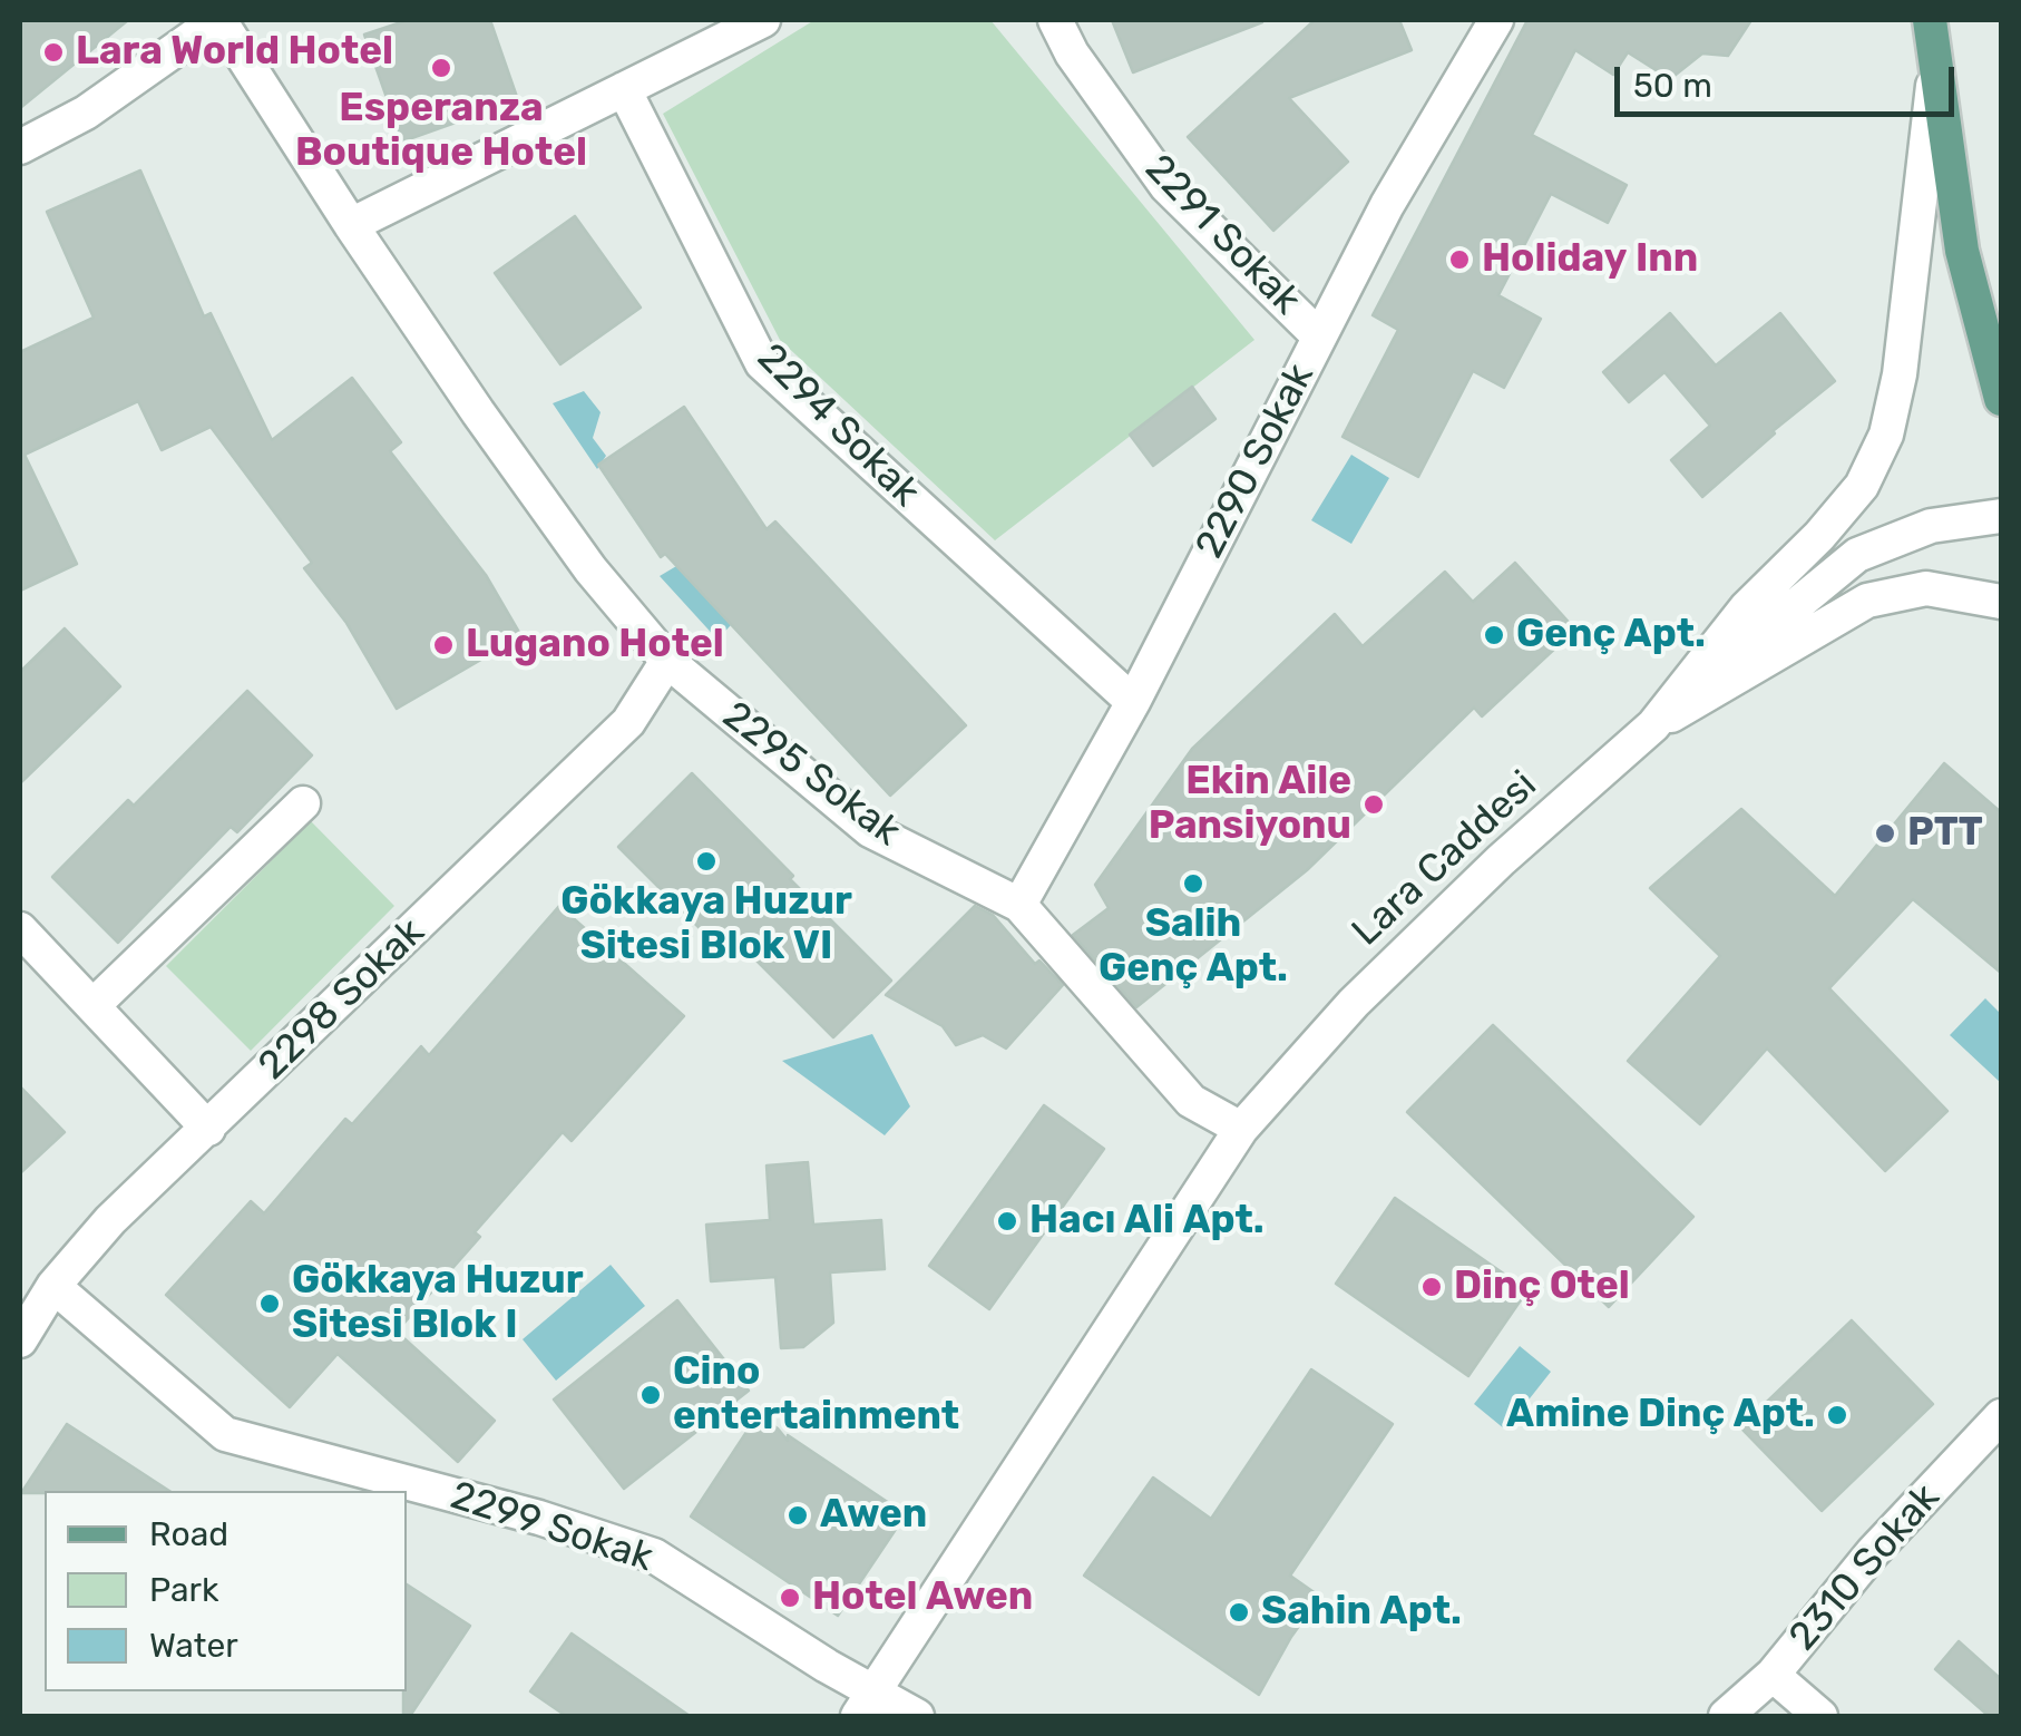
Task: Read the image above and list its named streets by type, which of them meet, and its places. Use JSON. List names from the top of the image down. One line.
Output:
{"streets":{"main road":["Lara Caddesi"],"street":["2291 Sokak","2294 Sokak","2290 Sokak","2295 Sokak","2298 Sokak","2299 Sokak","2310 Sokak"]},"crossings":[["2291 Sokak","2290 Sokak"],["2294 Sokak","2290 Sokak"],["2290 Sokak","2295 Sokak"],["2295 Sokak","Lara Caddesi"],["2295 Sokak","2298 Sokak"],["Lara Caddesi","2299 Sokak"],["2298 Sokak","2299 Sokak"]],"places":["Lara World Hotel","Esperanza Boutique Hotel","Holiday Inn","Genç Apt.","Lugano Hotel","Ekin Aile Pansiyonu","PTT","Gökkaya Huzur Sitesi Blok VI","Salih Genç Apt.","Hacı Ali Apt.","Dinç Otel","Gökkaya Huzur Sitesi Blok I","Cino entertainment","Amine Dinç Apt.","Awen","Hotel Awen","Sahin Apt."],"legend":["Road","Park","Water"],"scale_bar":"50 m"}
